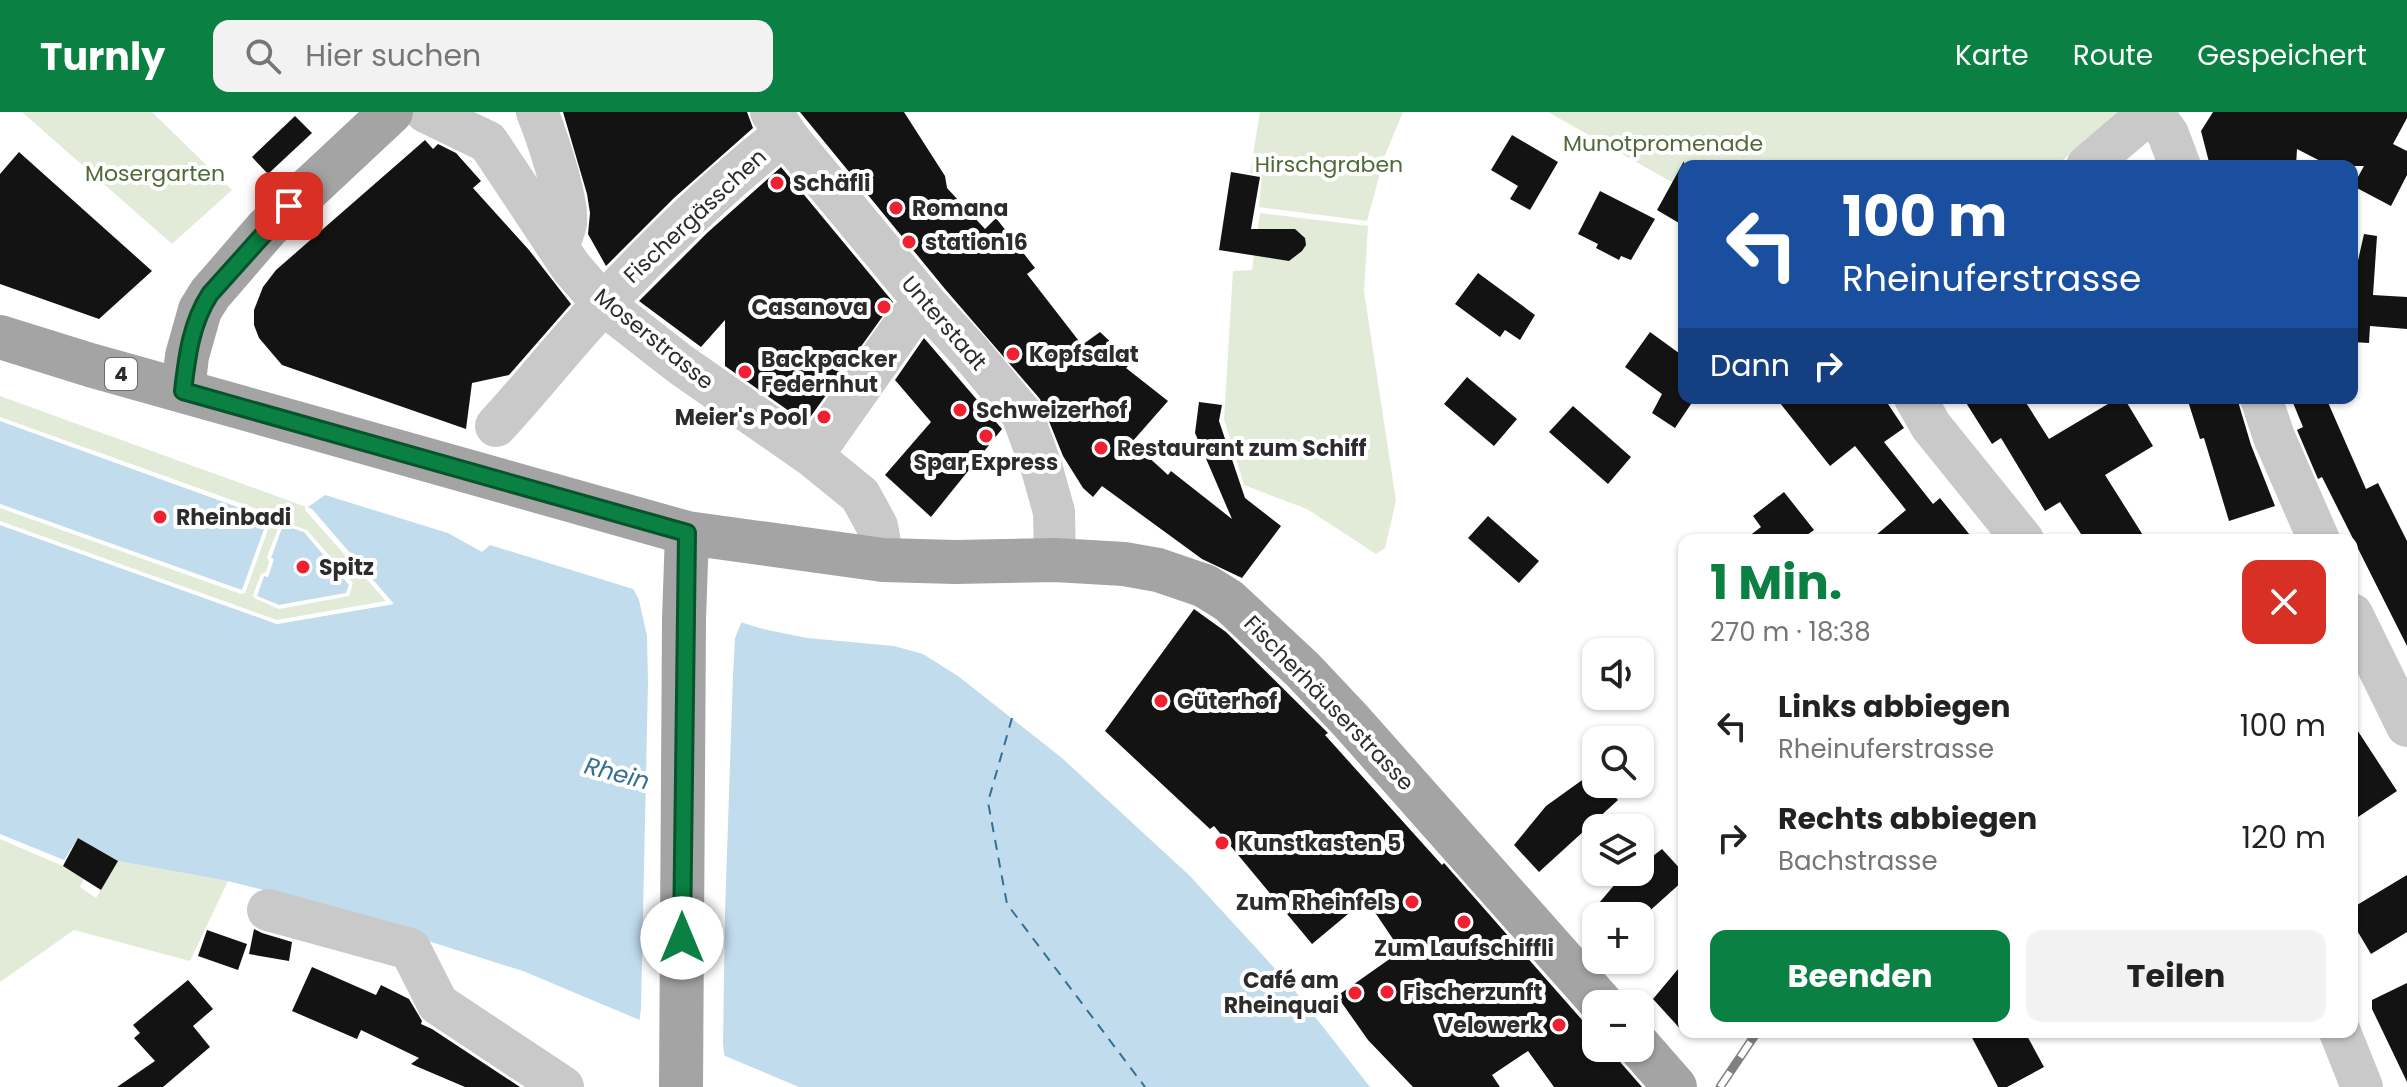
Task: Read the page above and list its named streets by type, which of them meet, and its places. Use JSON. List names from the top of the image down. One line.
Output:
{"streets":{"main road":["4","Fischerhäuserstrasse"],"street":["Fischergässchen","Unterstadt","Moserstrasse"]},"crossings":[["Fischergässchen","Unterstadt"],["Fischergässchen","Moserstrasse"],["Unterstadt","Fischerhäuserstrasse"],["Moserstrasse","Fischerhäuserstrasse"],["4","Fischerhäuserstrasse"]],"water":["Rhein"],"parks":["Munotpromenade","Hirschgraben","Mosergarten"],"places":["Schäfli","Romana","station16","Casanova","Kopfsalat","Backpacker Federnhut","Schweizerhof","Meier's Pool","Spar Express","Restaurant zum Schiff","Rheinbadi","Spitz","Güterhof","Kunstkasten 5","Zum Rheinfels","Zum Laufschiffli","Fischerzunft","Café am Rheinquai","Velowerk"],"page":{"header":"Turnly","search":"Hier suchen","nav":["Karte","Route","Gespeichert"],"turn":["100 m","Rheinuferstrasse"],"then":"Dann","heading":["1 Min.","270 m · 18:38"],"map_buttons":["+","−"],"list":[{"name":"Links abbiegen","note":"Rheinuferstrasse","value":"100 m"},{"name":"Rechts abbiegen","note":"Bachstrasse","value":"120 m"}],"buttons":["Beenden","Teilen"]}}
